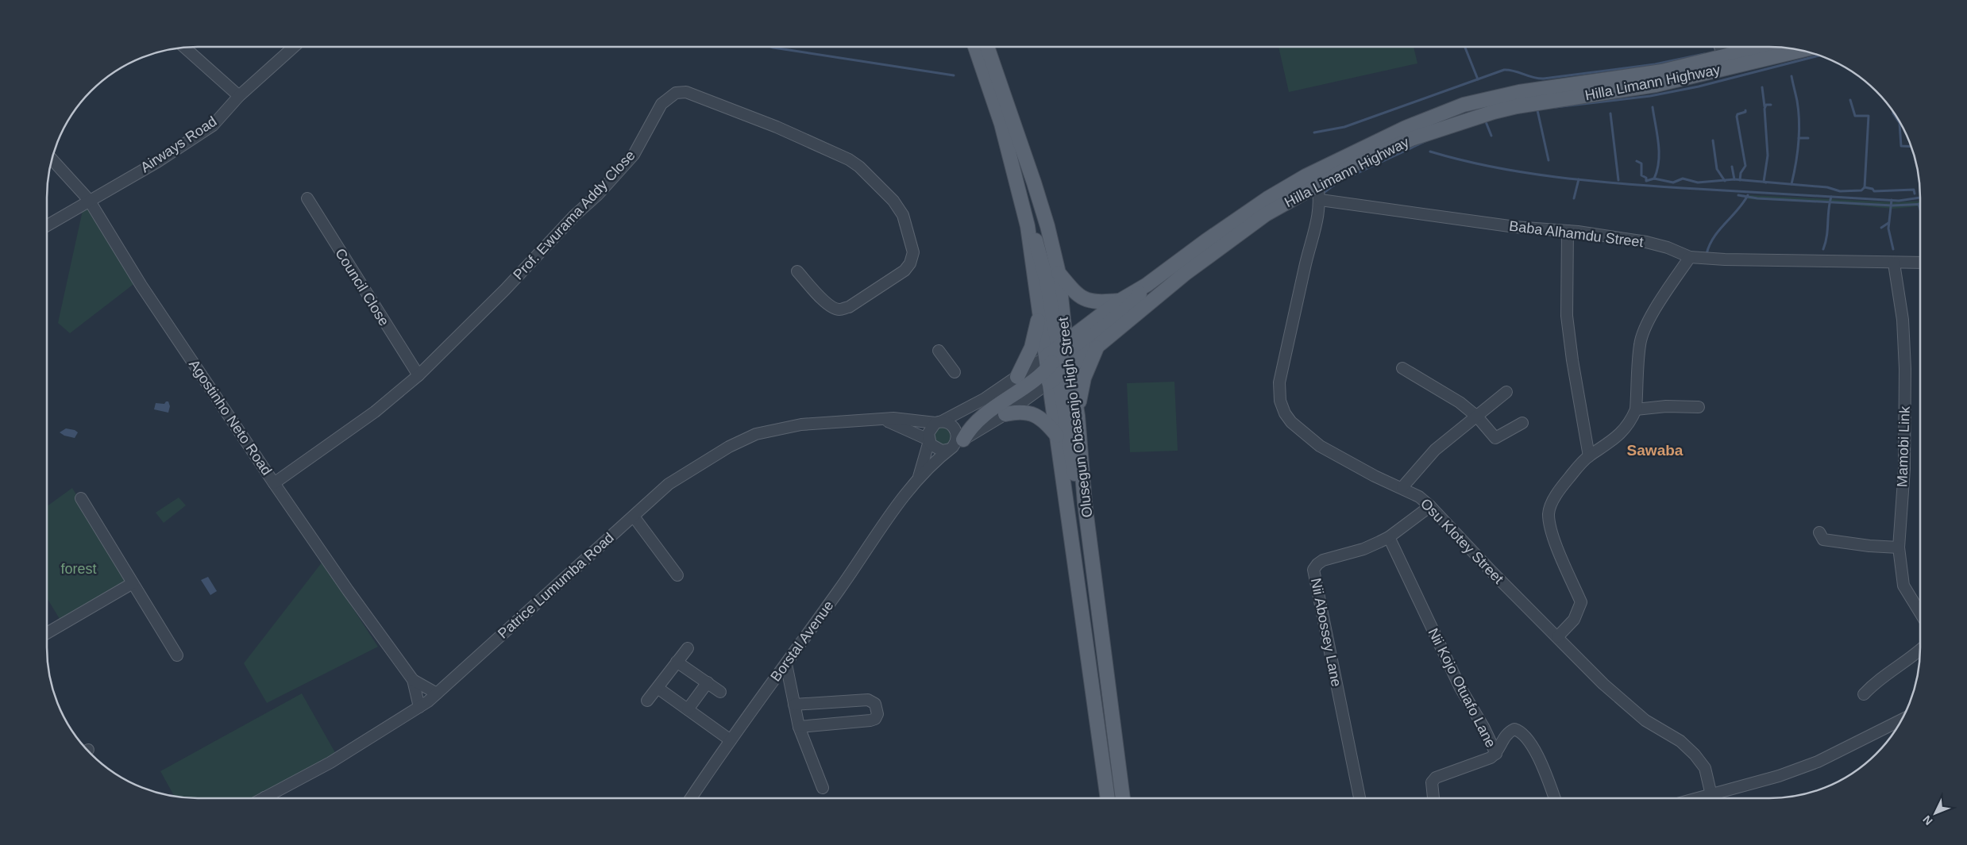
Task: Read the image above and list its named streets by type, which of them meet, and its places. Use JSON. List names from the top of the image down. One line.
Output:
{"streets":{"main road":["Hilla Limann Highway","Olusegun Obasanjo High Street"],"street":["Airways Road","Prof. Ewurama Addy Close","Baba Alhamdu Street","Council Close","Agostinho Neto Road","Mamobi Link","Osu Klotey Street","Patrice Lumumba Road","Nii Abossey Lane","Borstal Avenue","Nii Kojo Otuafo Lane"]},"crossings":[["Hilla Limann Highway","Olusegun Obasanjo High Street"],["Hilla Limann Highway","Osu Klotey Street"],["Airways Road","Agostinho Neto Road"],["Prof. Ewurama Addy Close","Council Close"],["Prof. Ewurama Addy Close","Agostinho Neto Road"],["Baba Alhamdu Street","Mamobi Link"],["Baba Alhamdu Street","Osu Klotey Street"],["Agostinho Neto Road","Patrice Lumumba Road"],["Osu Klotey Street","Nii Abossey Lane"],["Patrice Lumumba Road","Borstal Avenue"],["Nii Abossey Lane","Nii Kojo Otuafo Lane"]],"districts":["Sawaba"],"parks":["forest"],"north":"bottom left"}
